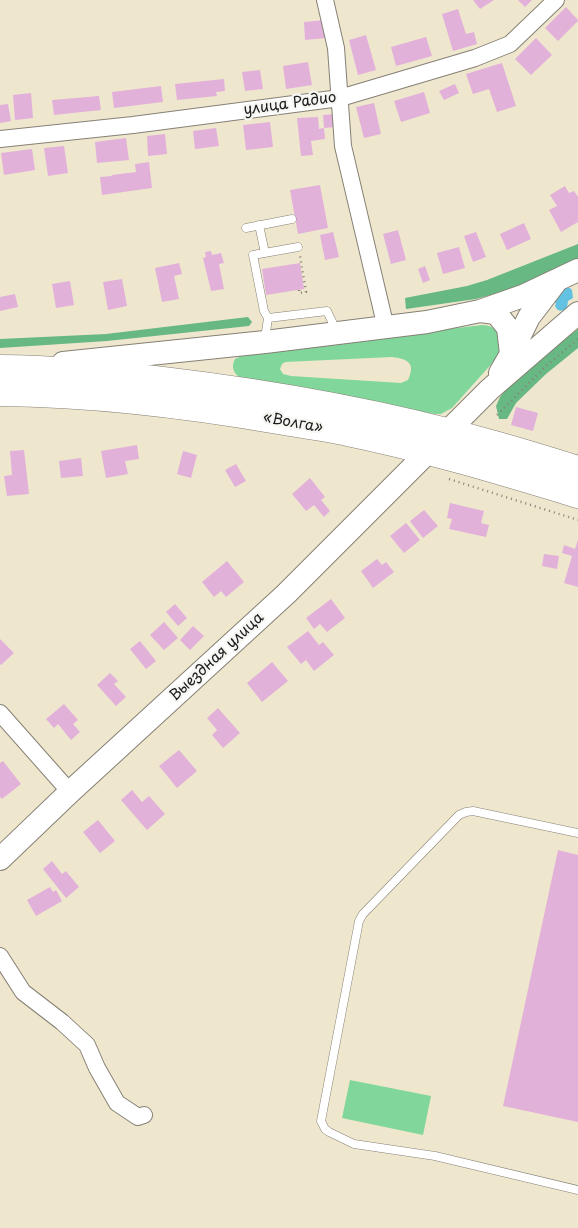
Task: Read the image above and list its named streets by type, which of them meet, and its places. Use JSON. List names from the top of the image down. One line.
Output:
{"streets":{"highway":["«Волга»"],"main road":["Выездная улица"],"street":["улица Радио"]},"crossings":[["«Волга»","Выездная улица"]]}
